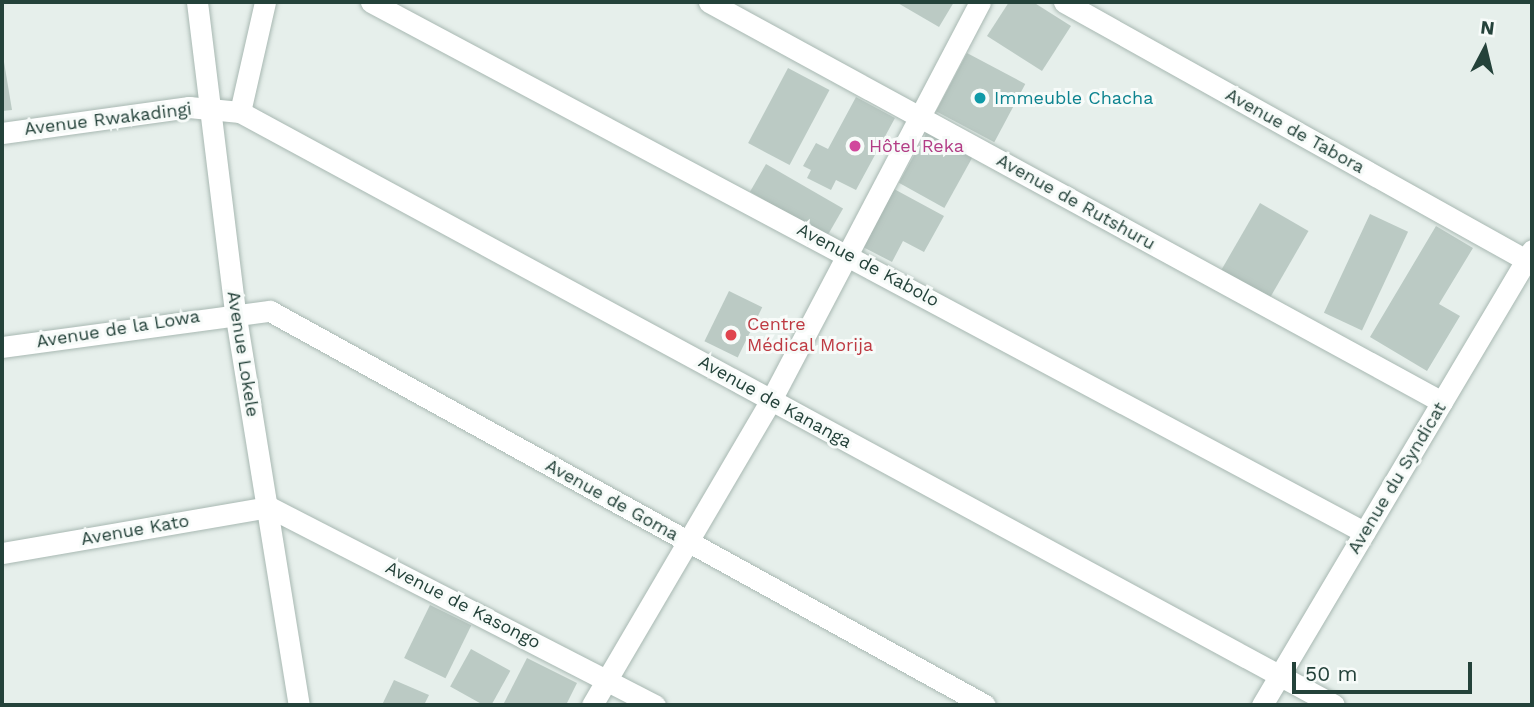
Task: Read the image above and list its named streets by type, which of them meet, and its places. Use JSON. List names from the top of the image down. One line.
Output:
{"streets":{"street":["Avenue Rwakadingi","Avenue de Tabora","Avenue de Rutshuru","Avenue de Kabolo","Avenue de la Lowa","Avenue Lokele","Avenue de Kananga","Avenue du Syndicat","Avenue de Goma","Avenue Kato","Avenue de Kasongo"]},"crossings":[["Avenue Rwakadingi","Avenue Lokele"],["Avenue Rwakadingi","Avenue de Kananga"],["Avenue de Tabora","Avenue du Syndicat"],["Avenue de Rutshuru","Avenue du Syndicat"],["Avenue de Kabolo","Avenue du Syndicat"],["Avenue de la Lowa","Avenue Lokele"],["Avenue de la Lowa","Avenue de Goma"],["Avenue Lokele","Avenue de Kananga"],["Avenue Lokele","Avenue de Goma"],["Avenue Lokele","Avenue Kato"],["Avenue Lokele","Avenue de Kasongo"],["Avenue de Kananga","Avenue du Syndicat"],["Avenue Kato","Avenue de Kasongo"]],"places":["Immeuble Chacha","Hôtel Reka","Centre Médical Morija"],"scale_bar":"50 m","north":"top"}
